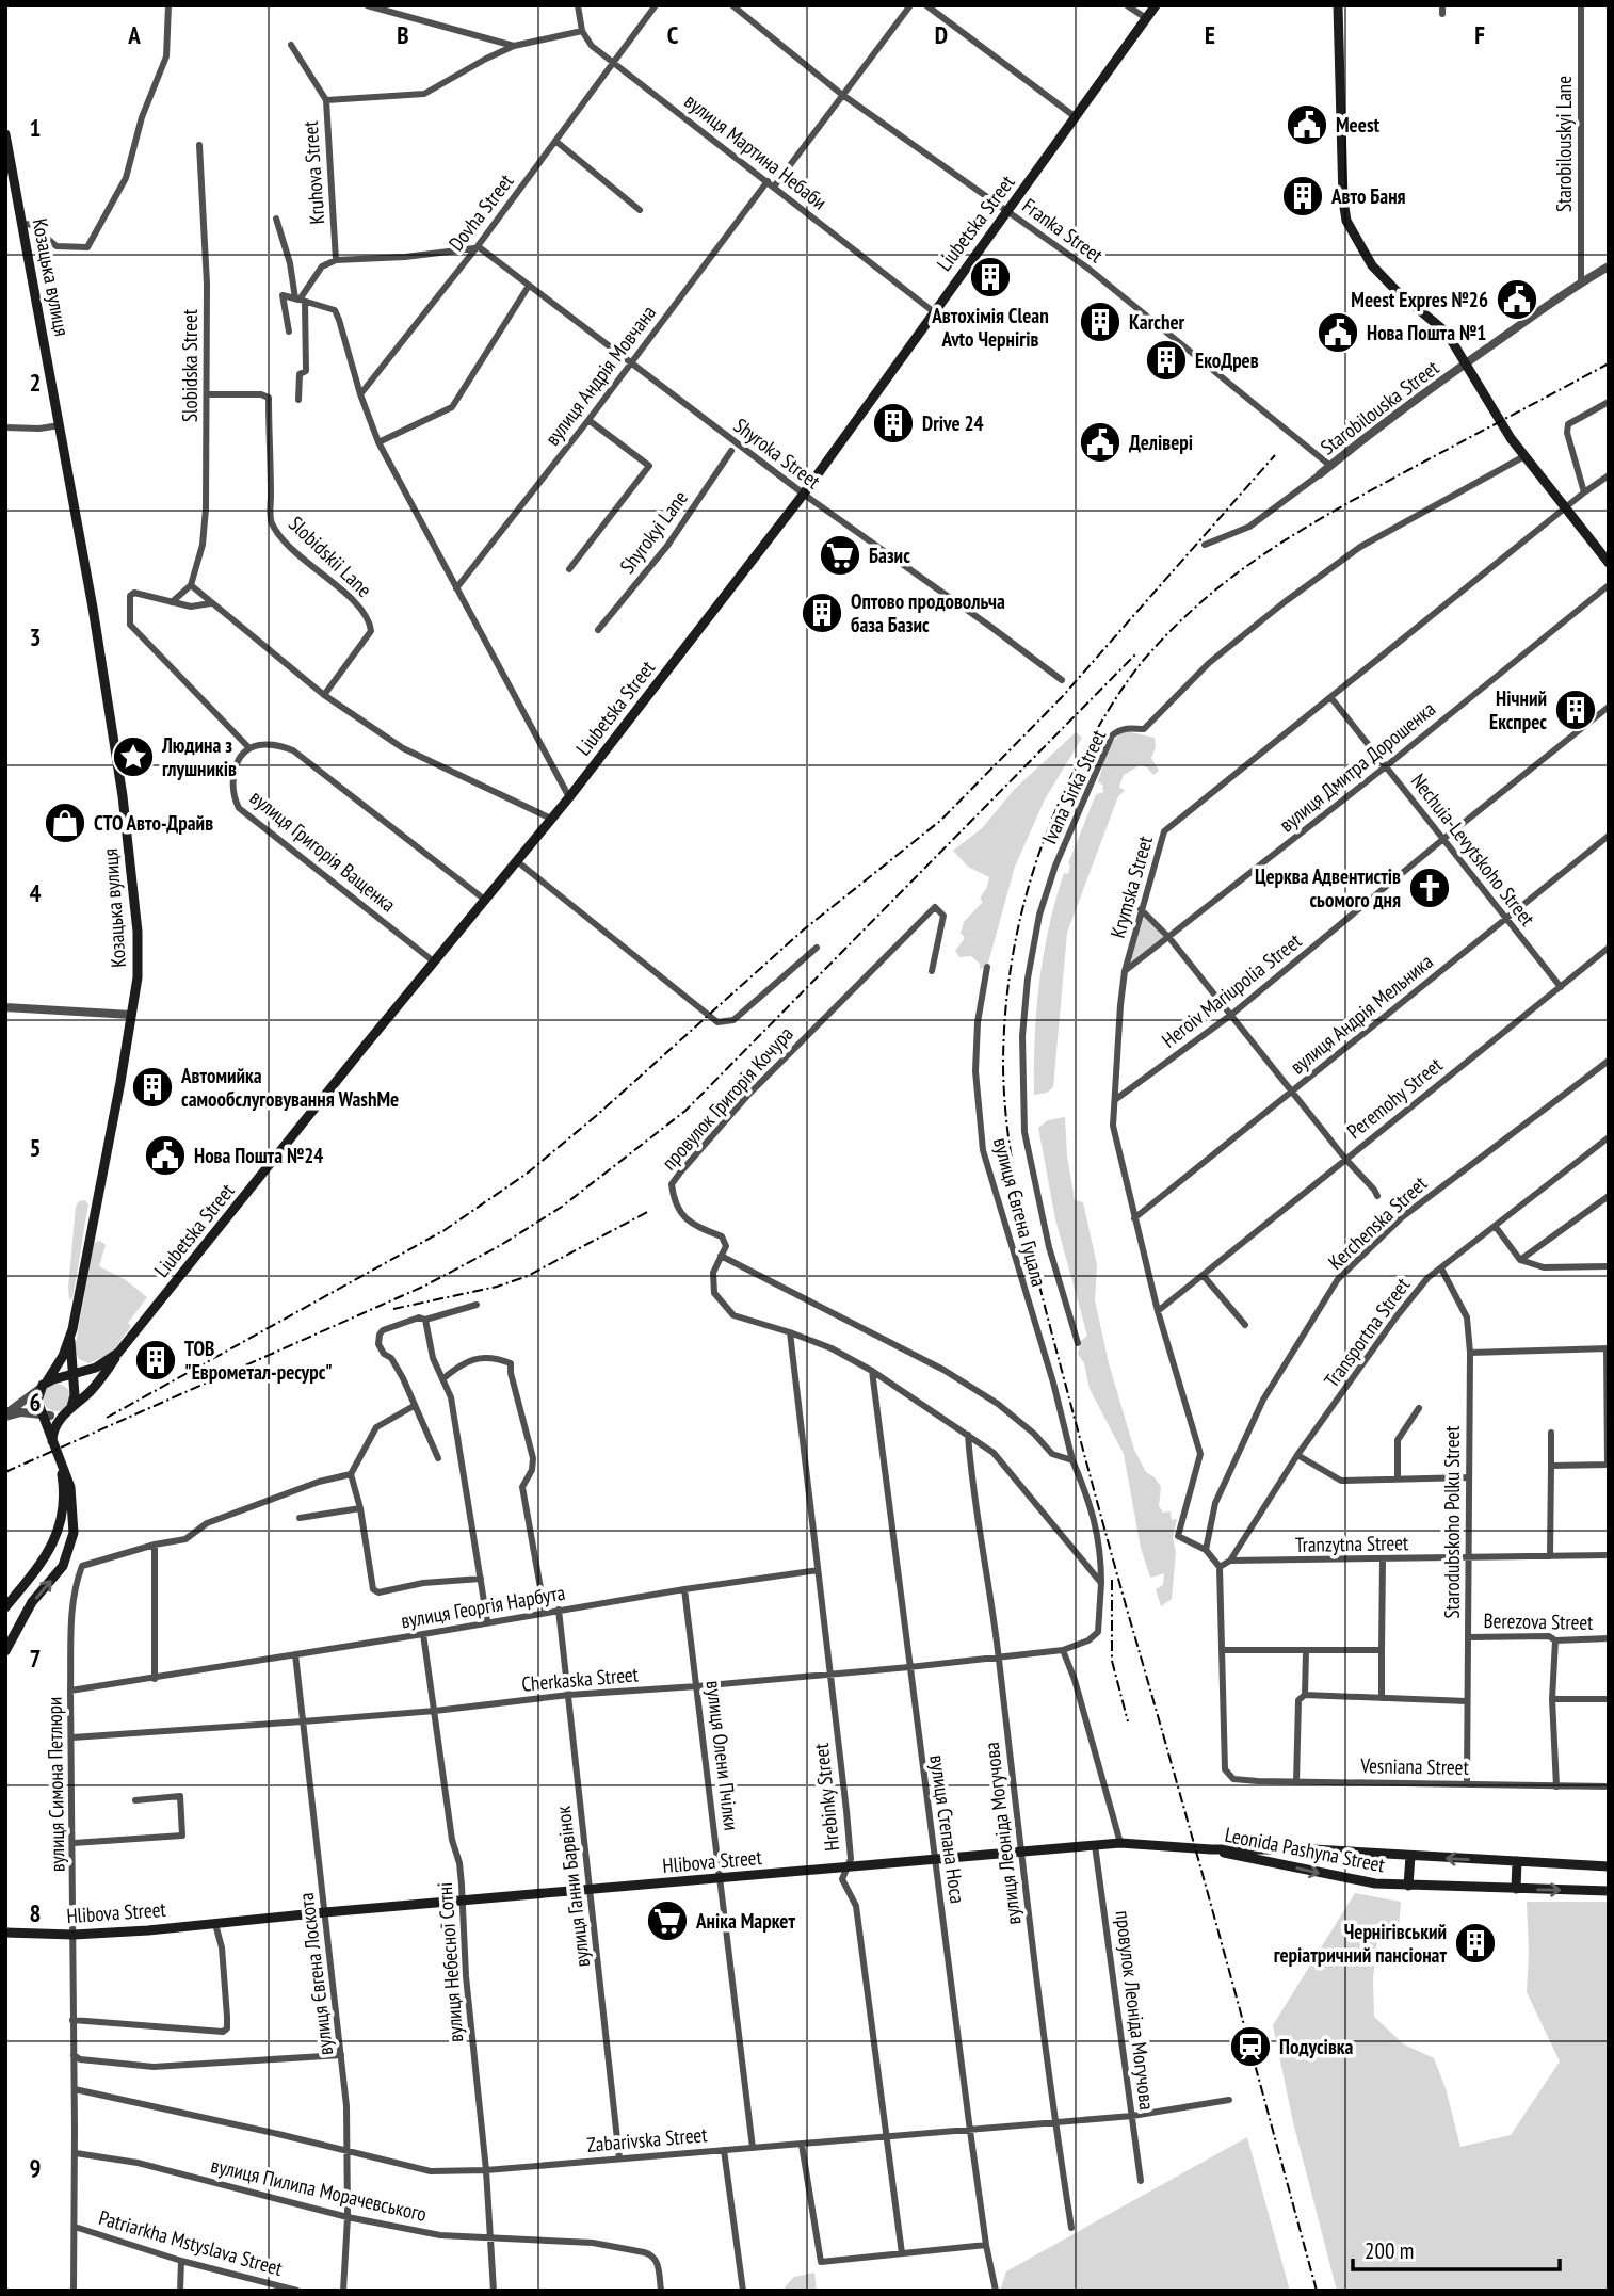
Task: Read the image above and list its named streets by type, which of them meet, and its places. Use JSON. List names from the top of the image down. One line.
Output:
{"streets":{"main road":["Liubetska Street","Козацька вулиця","Leonida Pashyna Street","Hlibova Street"],"street":["Starobilouskyi Lane","вулиця Мартина Небаби","Kruhova Street","Dovha Street","Franka Street","Slobidska Street","вулиця Андрія Мовчана","Starobilouska Street","Shyroka Street","Shyrokyi Lane","Slobidskii Lane","вулиця Дмитра Дорошенка","Ivana Sirka Street","Nechuia-Levytskoho Street","вулиця Григорія Ващенка","Krymska Street","Heroiv Mariupolia Street","вулиця Андрія Мельника","провулок Григорія Кочура","Peremohy Street","вулиця Євгена Гуцала","Kerchenska Street","Transportna Street","Starodubskoho Polku Street","Tranzytna Street","вулиця Георгія Нарбута","Berezova Street","Cherkaska Street","вулиця Олени Пчілки","Vesniana Street","вулиця Симона Петлюри","Hrebinky Street","вулиця Степана Носа","вулиця Леоніда Могучова","вулиця Ганни Барвінок","вулиця Небесної Сотні","вулиця Євгена Лоскота","провулок Леоніда Могучова","Zabarivska Street","вулиця Пилипа Морачевського","Patriarkha Mstyslava Street"]},"crossings":[["Starobilouskyi Lane","Starobilouska Street"],["вулиця Мартина Небаби","Kruhova Street"],["вулиця Мартина Небаби","Dovha Street"],["вулиця Мартина Небаби","Liubetska Street"],["вулиця Мартина Небаби","вулиця Андрія Мовчана"],["Dovha Street","Shyroka Street"],["Liubetska Street","Franka Street"],["Liubetska Street","Козацька вулиця"],["Liubetska Street","Shyroka Street"],["Liubetska Street","вулиця Григорія Ващенка"],["Franka Street","вулиця Андрія Мовчана"],["Franka Street","Starobilouska Street"],["Slobidska Street","Slobidskii Lane"],["вулиця Андрія Мовчана","Shyroka Street"],["вулиця Дмитра Дорошенка","Nechuia-Levytskoho Street"],["вулиця Дмитра Дорошенка","Krymska Street"],["Nechuia-Levytskoho Street","Krymska Street"],["Nechuia-Levytskoho Street","Heroiv Mariupolia Street"],["Nechuia-Levytskoho Street","вулиця Андрія Мельника"],["Nechuia-Levytskoho Street","Peremohy Street"],["Krymska Street","Heroiv Mariupolia Street"],["Krymska Street","вулиця Андрія Мельника"],["Krymska Street","Peremohy Street"],["Krymska Street","Kerchenska Street"],["Transportna Street","Starodubskoho Polku Street"],["Transportna Street","Tranzytna Street"],["Starodubskoho Polku Street","Tranzytna Street"],["Starodubskoho Polku Street","Berezova Street"],["Starodubskoho Polku Street","Vesniana Street"],["вулиця Георгія Нарбута","вулиця Олени Пчілки"],["вулиця Георгія Нарбута","вулиця Симона Петлюри"],["вулиця Георгія Нарбута","Hrebinky Street"],["вулиця Георгія Нарбута","вулиця Ганни Барвінок"],["вулиця Георгія Нарбута","вулиця Небесної Сотні"],["вулиця Георгія Нарбута","вулиця Євгена Лоскота"],["Cherkaska Street","вулиця Олени Пчілки"],["Cherkaska Street","вулиця Симона Петлюри"],["Cherkaska Street","Hrebinky Street"],["Cherkaska Street","вулиця Степана Носа"],["Cherkaska Street","вулиця Леоніда Могучова"],["Cherkaska Street","вулиця Ганни Барвінок"],["Cherkaska Street","вулиця Небесної Сотні"],["Cherkaska Street","вулиця Євгена Лоскота"],["вулиця Олени Пчілки","Hlibova Street"],["вулиця Олени Пчілки","Zabarivska Street"],["вулиця Симона Петлюри","Hlibova Street"],["вулиця Симона Петлюри","Zabarivska Street"],["вулиця Симона Петлюри","вулиця Пилипа Морачевського"],["вулиця Симона Петлюри","Patriarkha Mstyslava Street"],["Hrebinky Street","Hlibova Street"],["Hrebinky Street","Zabarivska Street"],["вулиця Степана Носа","Hlibova Street"],["вулиця Степана Носа","Zabarivska Street"],["вулиця Леоніда Могучова","Hlibova Street"],["вулиця Леоніда Могучова","Zabarivska Street"],["Leonida Pashyna Street","Hlibova Street"],["Hlibova Street","вулиця Ганни Барвінок"],["Hlibova Street","вулиця Небесної Сотні"],["Hlibova Street","вулиця Євгена Лоскота"],["Hlibova Street","провулок Леоніда Могучова"],["вулиця Ганни Барвінок","Zabarivska Street"],["вулиця Небесної Сотні","Zabarivska Street"],["вулиця Небесної Сотні","вулиця Пилипа Морачевського"],["вулиця Євгена Лоскота","Zabarivska Street"],["вулиця Євгена Лоскота","вулиця Пилипа Морачевського"],["провулок Леоніда Могучова","Zabarivska Street"]],"places":{"public building":["Meest","Meest Expres №26","Нова Пошта №1","Делівері","Нова Пошта №24"],"building":["Авто Баня","Автохімія Clean Avto Чернігів","Kаrcher","ЕкоДрев","Drive 24","Оптово продовольча база Базис","Нічний Експрес","Автомийка самообслуговування WashMe","ТОВ \"Еврометал-ресурс\"","Чернігівський геріатричний пансіонат"],"supermarket":["Базис","Аніка Маркет"],"place":["Людина з глушників"],"shop":["СТО Авто-Драйв"],"church":["Церква Адвентистів сьомого дня"],"station":["Подусівка"]},"scale_bar":"200 m","grid":{"columns":["A","B","C","D","E","F"],"rows":["1","2","3","4","5","6","7","8","9"]}}
